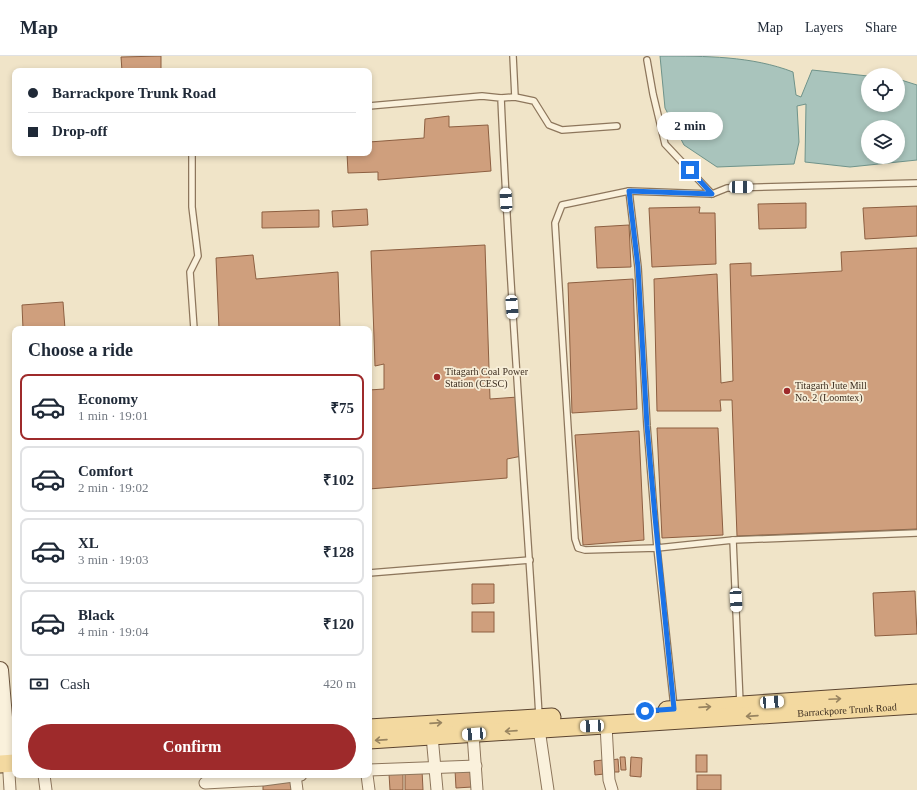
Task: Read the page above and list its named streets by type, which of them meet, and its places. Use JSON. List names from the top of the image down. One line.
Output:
{"streets":{"main road":["Barrackpore Trunk Road"]},"places":["Titagarh Coal Power Station (CESC)","Titagarh Jute Mill No. 2 (Loomtex)"],"page":{"header":"Map","nav":["Map","Layers","Share"],"banner":["Barrackpore Trunk Road","Drop-off"],"bubble":"2 min","heading":"Choose a ride","list":[{"name":"Economy","note":"1 min · 19:01","value":"₹75"},{"name":"Comfort","note":"2 min · 19:02","value":"₹102"},{"name":"XL","note":"3 min · 19:03","value":"₹128"},{"name":"Black","note":"4 min · 19:04","value":"₹120"}],"pay":["Cash","420 m"],"buttons":"Confirm"}}
